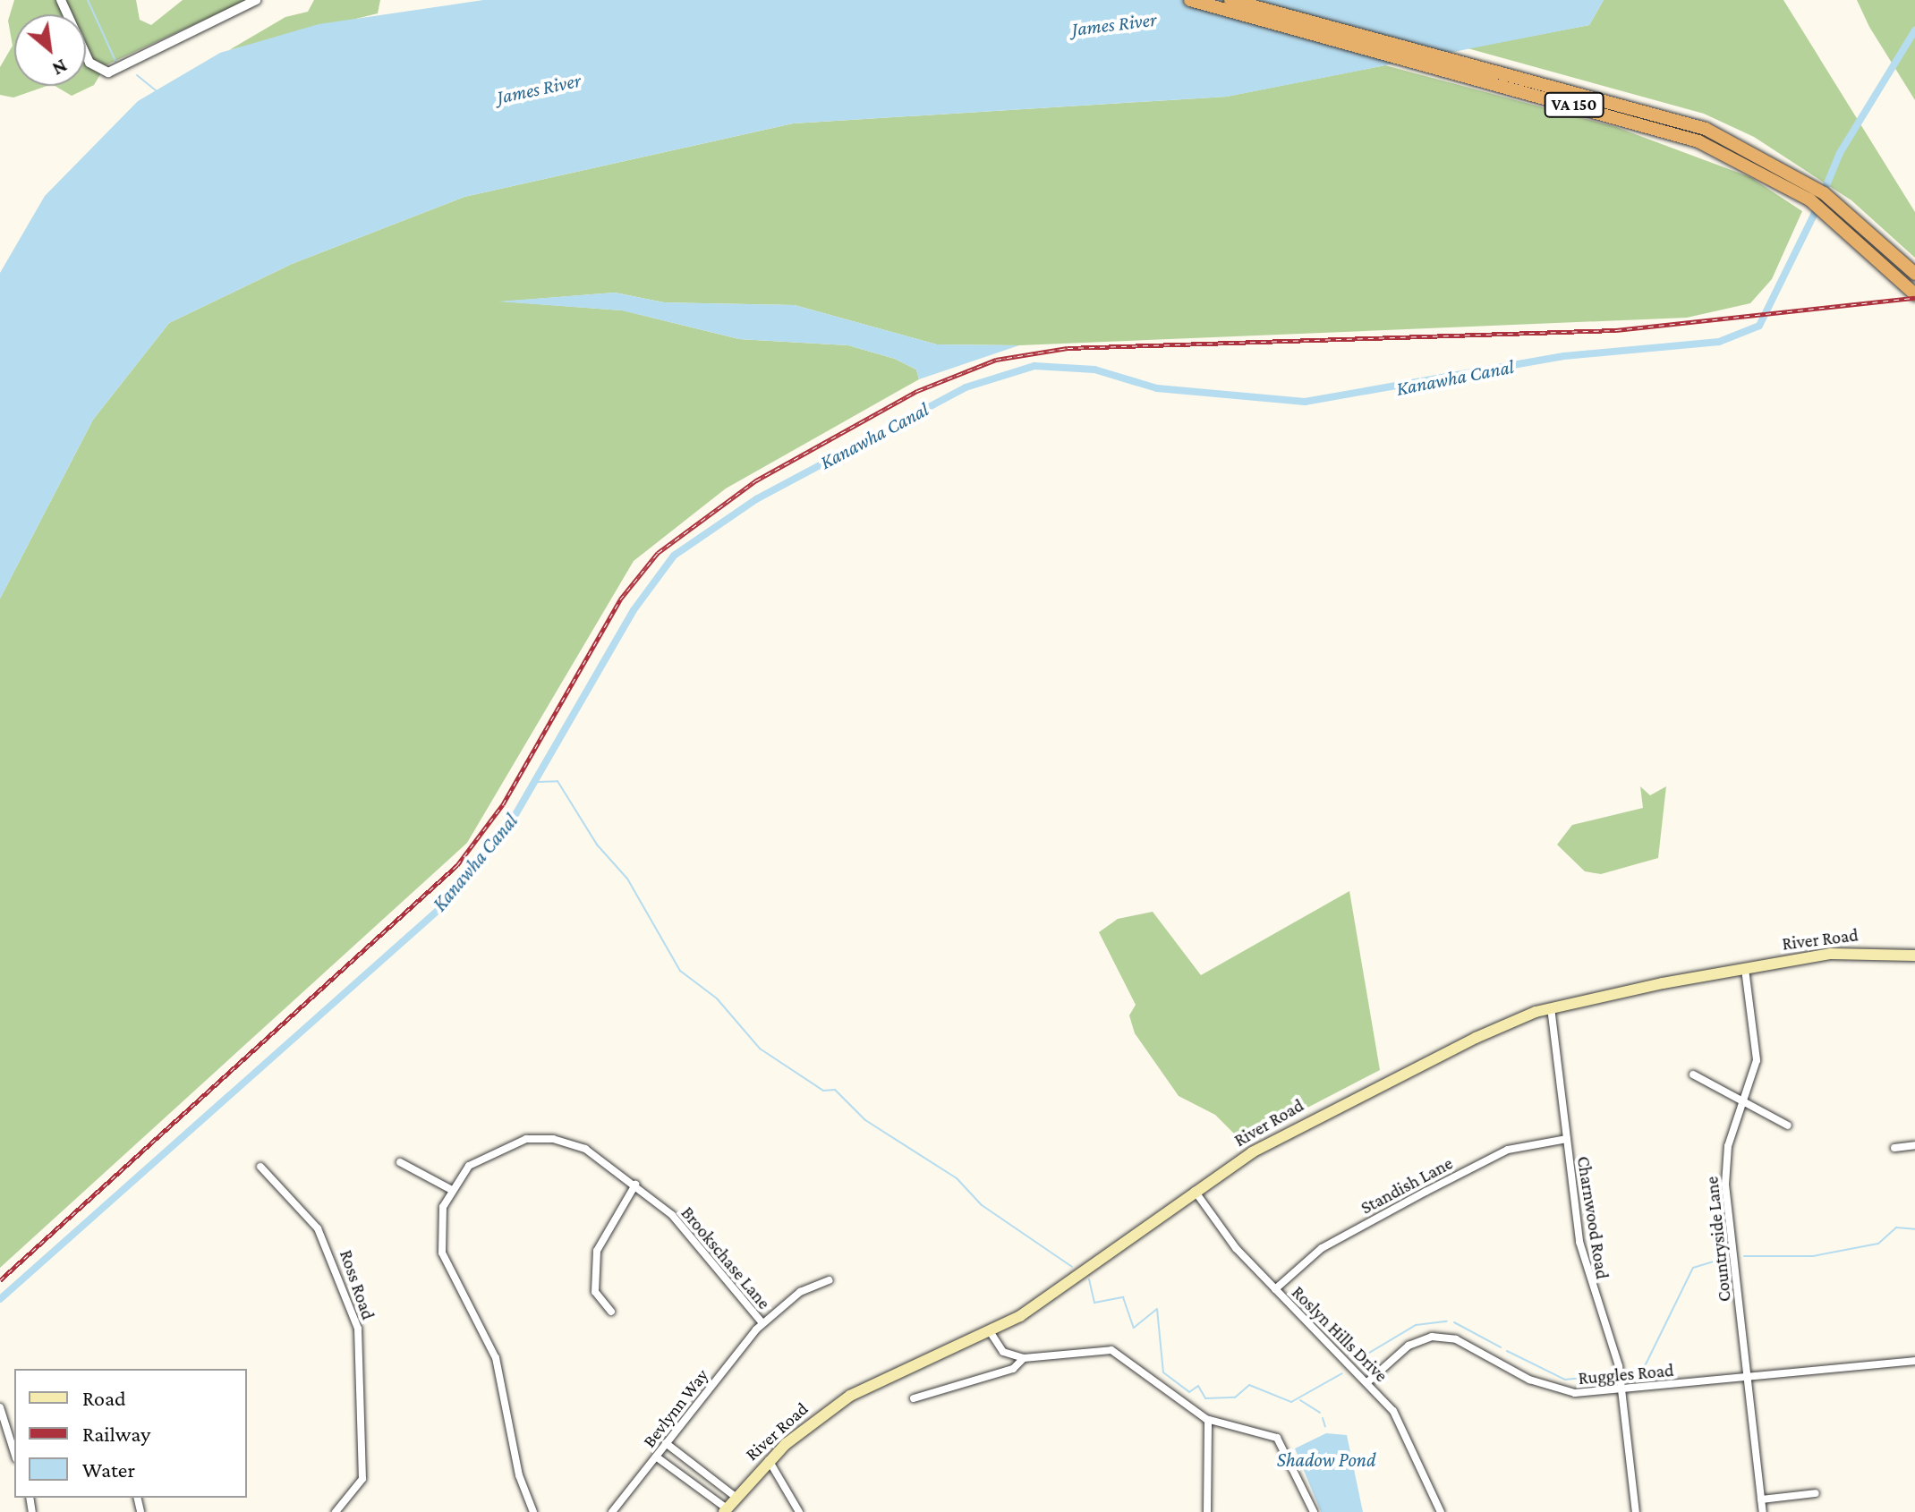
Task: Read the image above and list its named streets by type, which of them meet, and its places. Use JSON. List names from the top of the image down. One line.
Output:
{"streets":{"highway":["VA 150"],"main road":["River Road"],"street":["Standish Lane","Charnwood Road","Countryside Lane","Brookschase Lane","Ross Road","Roslyn Hills Drive","Ruggles Road","Bevlynn Way"]},"crossings":[["River Road","Charnwood Road"],["River Road","Countryside Lane"],["River Road","Roslyn Hills Drive"],["Standish Lane","Charnwood Road"],["Standish Lane","Roslyn Hills Drive"],["Charnwood Road","Ruggles Road"],["Countryside Lane","Ruggles Road"],["Brookschase Lane","Bevlynn Way"],["Roslyn Hills Drive","Ruggles Road"]],"water":["James River","Kanawha Canal","Shadow Pond"],"legend":["Road","Railway","Water"],"north":"bottom right"}
